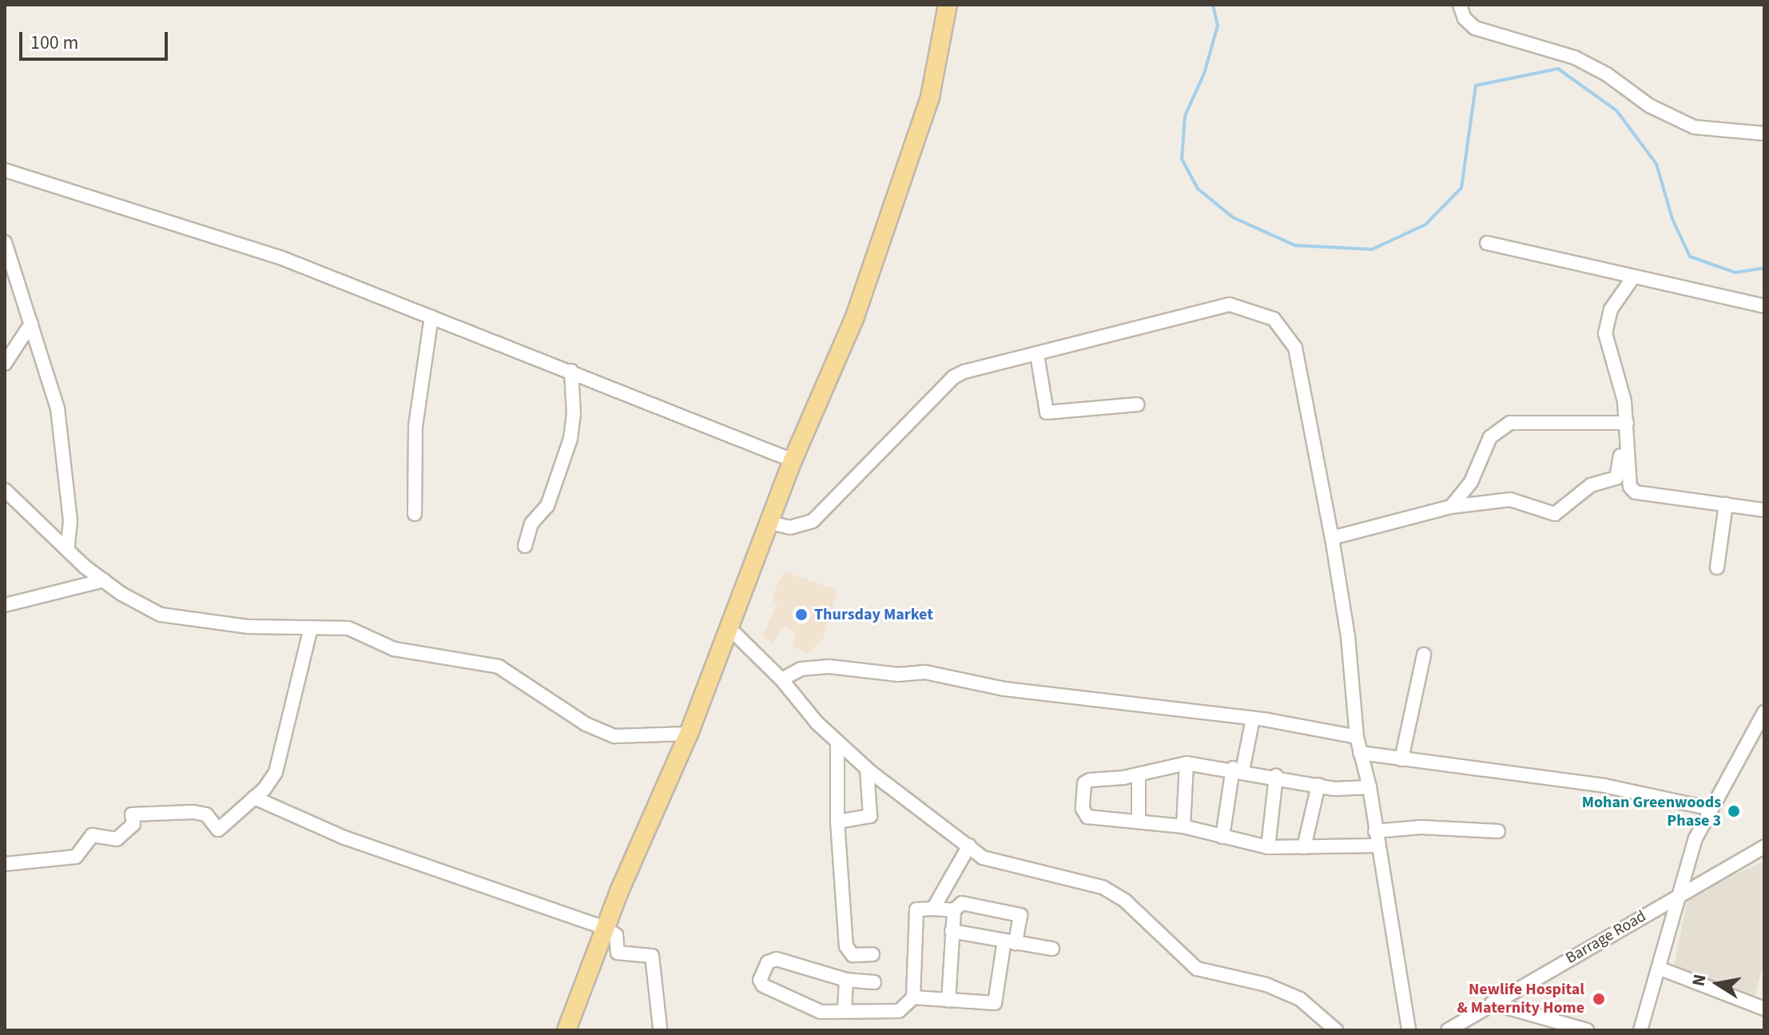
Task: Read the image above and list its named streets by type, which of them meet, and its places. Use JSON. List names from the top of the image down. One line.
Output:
{"streets":{"street":["Barrage Road"]},"places":["Thursday Market","Mohan Greenwoods Phase 3","Newlife Hospital & Maternity Home"],"scale_bar":"100 m","north":"left"}
